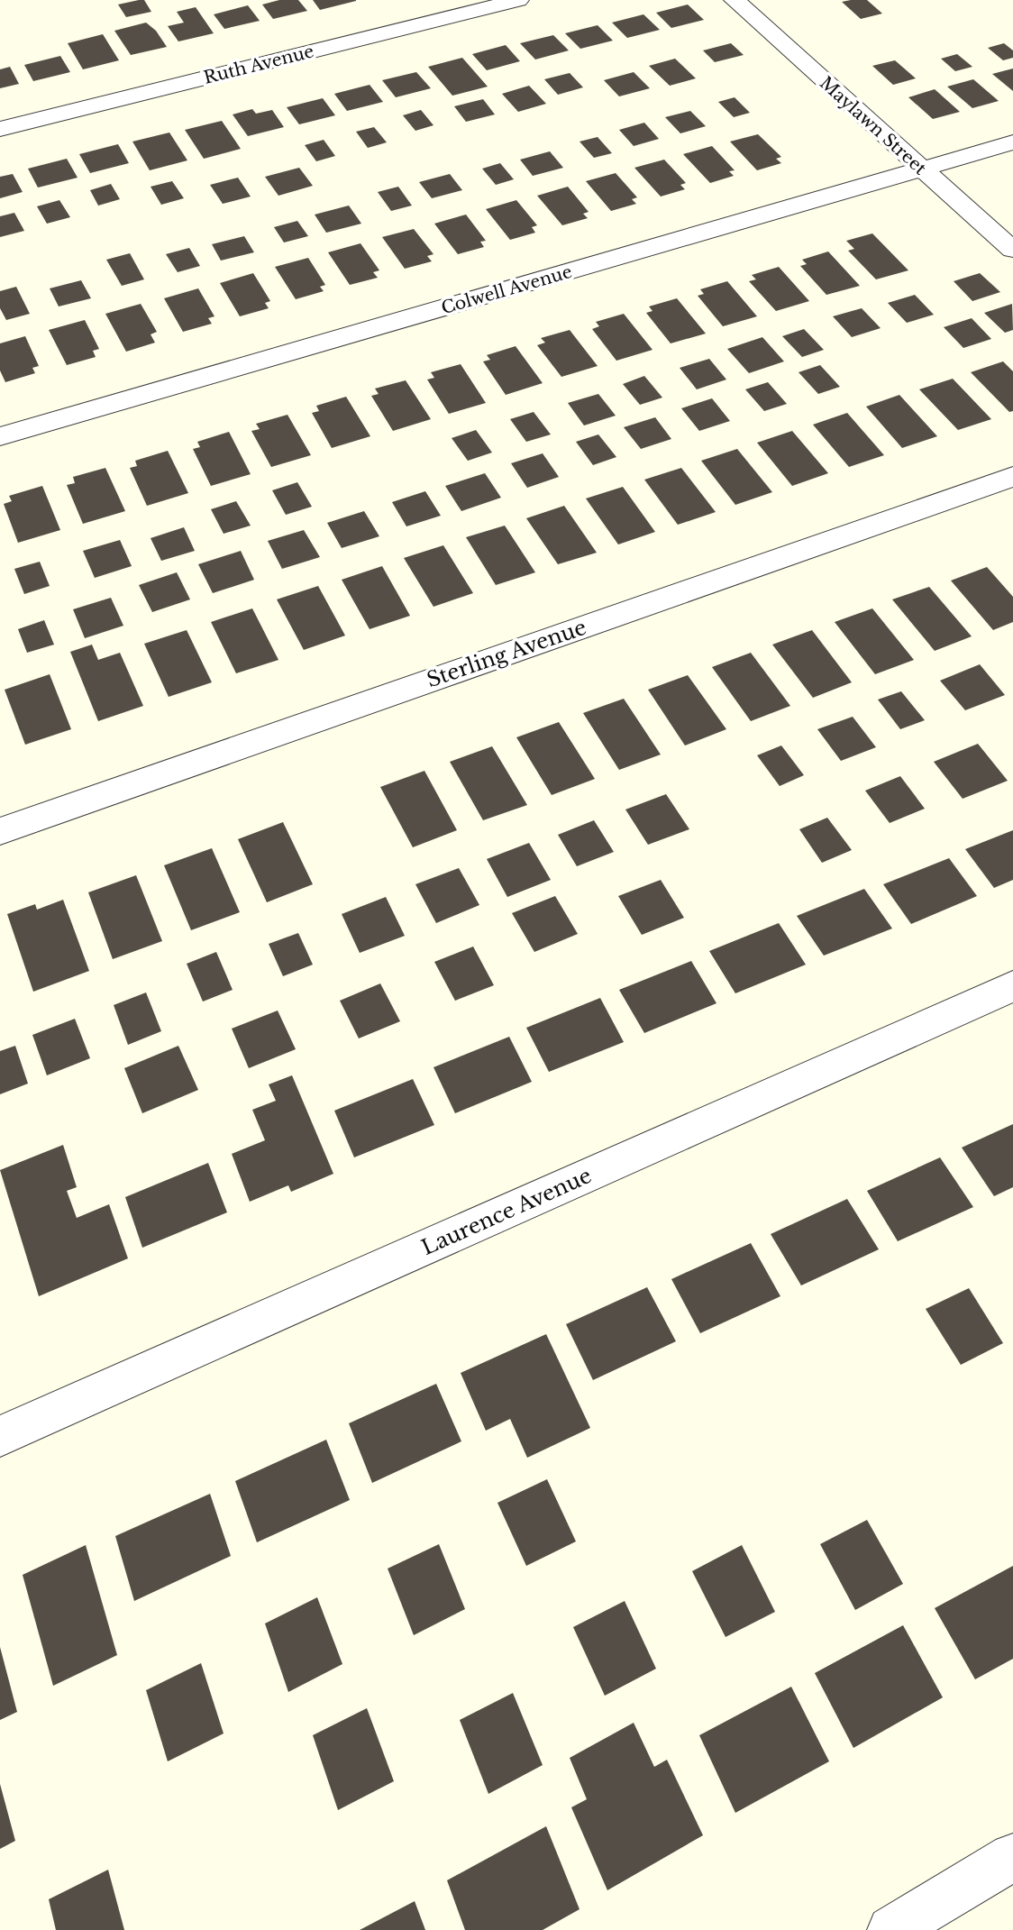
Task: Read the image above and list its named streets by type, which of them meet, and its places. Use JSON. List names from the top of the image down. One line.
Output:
{"streets":{"street":["Ruth Avenue","Maylawn Street","Colwell Avenue","Sterling Avenue","Laurence Avenue"]},"crossings":[["Maylawn Street","Colwell Avenue"]]}
